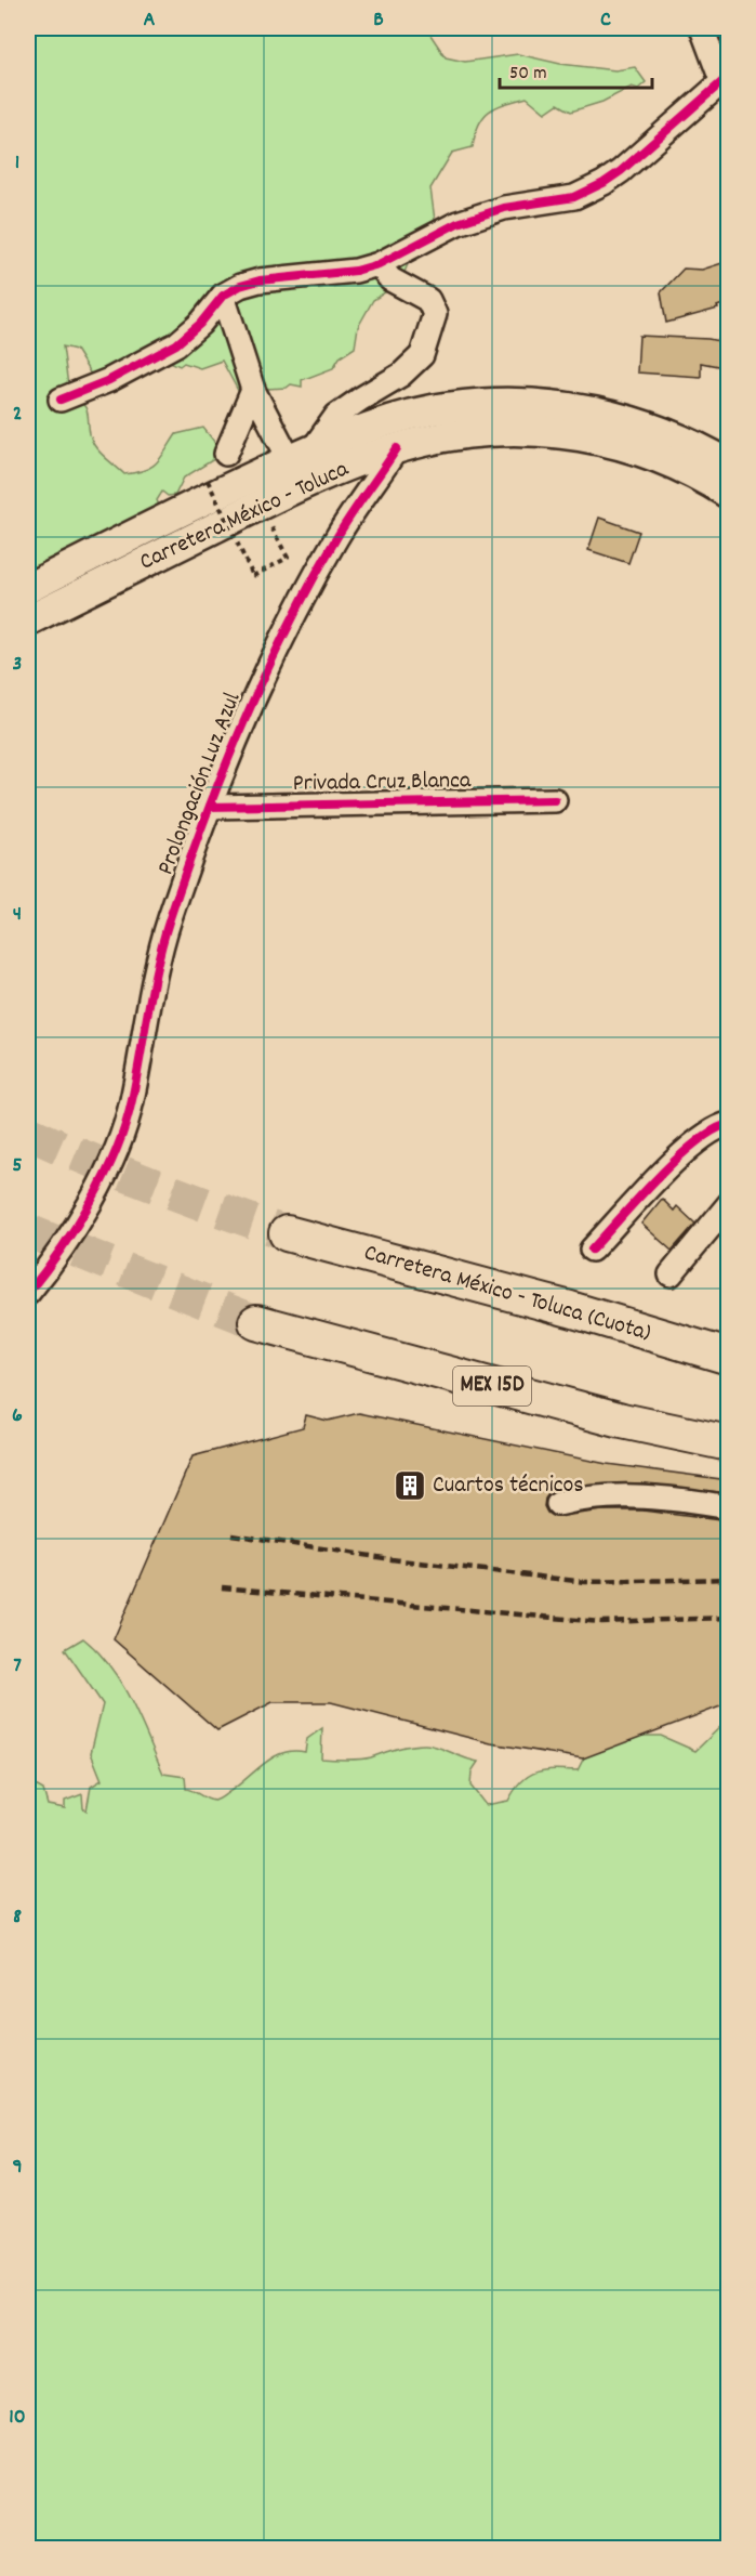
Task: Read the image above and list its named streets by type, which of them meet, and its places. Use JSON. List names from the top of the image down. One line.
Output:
{"streets":{"highway":["Carretera México - Toluca (Cuota)","MEX 15D"],"main road":["Carretera México - Toluca"],"street":["Privada Cruz Blanca","Prolongación Luz Azul"]},"crossings":[["Carretera México - Toluca","Prolongación Luz Azul"],["Privada Cruz Blanca","Prolongación Luz Azul"]],"places":{"building":["Cuartos técnicos"]},"scale_bar":"50 m","grid":{"columns":["A","B","C"],"rows":["1","2","3","4","5","6","7","8","9","10"]}}
